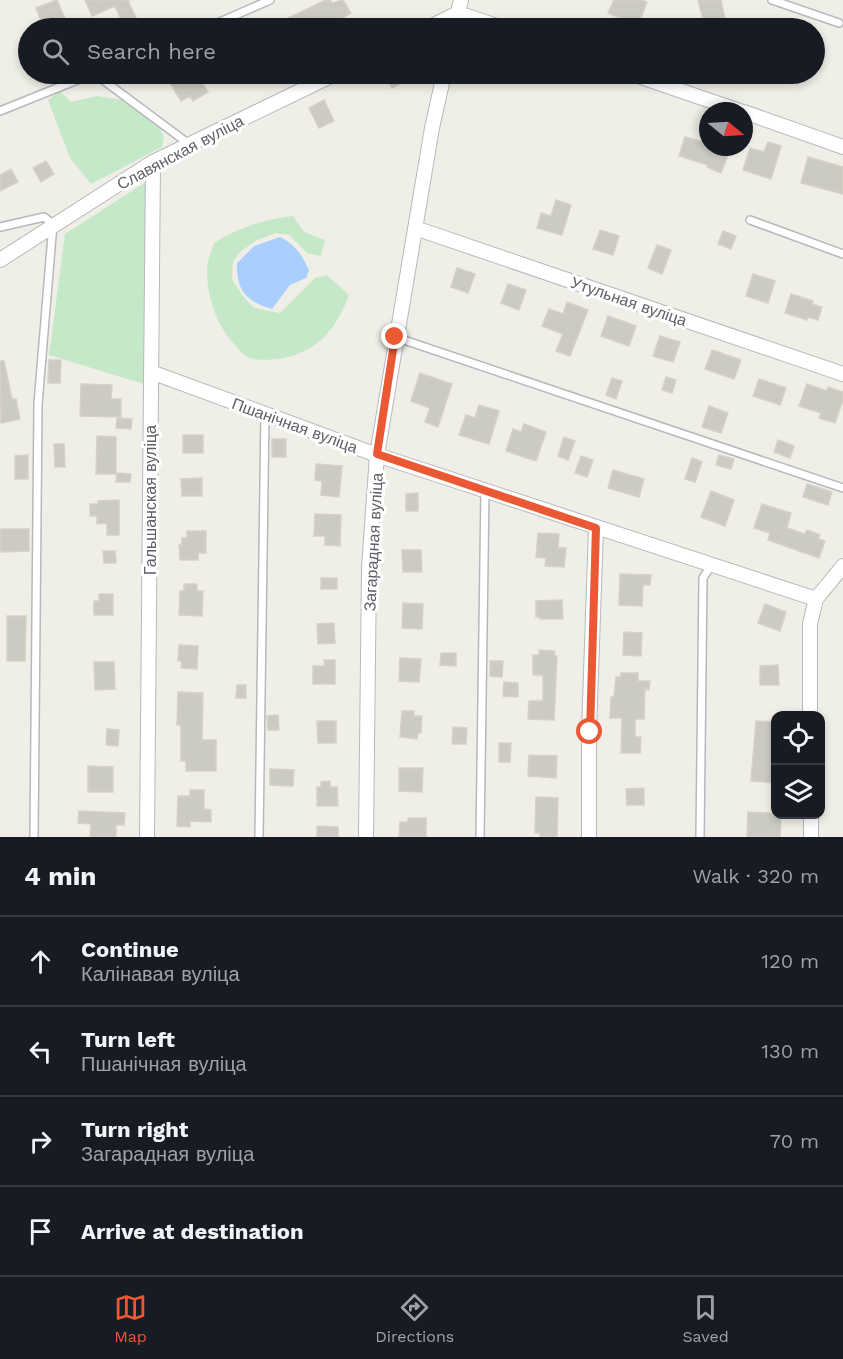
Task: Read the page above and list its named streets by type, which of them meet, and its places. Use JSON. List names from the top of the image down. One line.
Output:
{"streets":{"street":["Славянская вуліца","Утульная вуліца","Пшанічная вуліца","Гальшанская вуліца","Загарадная вуліца"]},"crossings":[["Славянская вуліца","Гальшанская вуліца"],["Утульная вуліца","Загарадная вуліца"],["Пшанічная вуліца","Гальшанская вуліца"],["Пшанічная вуліца","Загарадная вуліца"]],"north":"right","page":{"search":"Search here","heading":["4 min","Walk · 320 m"],"list":[["Continue","Калінавая вуліца","120 m"],["Turn left","Пшанічная вуліца","130 m"],["Turn right","Загарадная вуліца","70 m"],"Arrive at destination"],"nav":["Map","Directions","Saved"]}}
